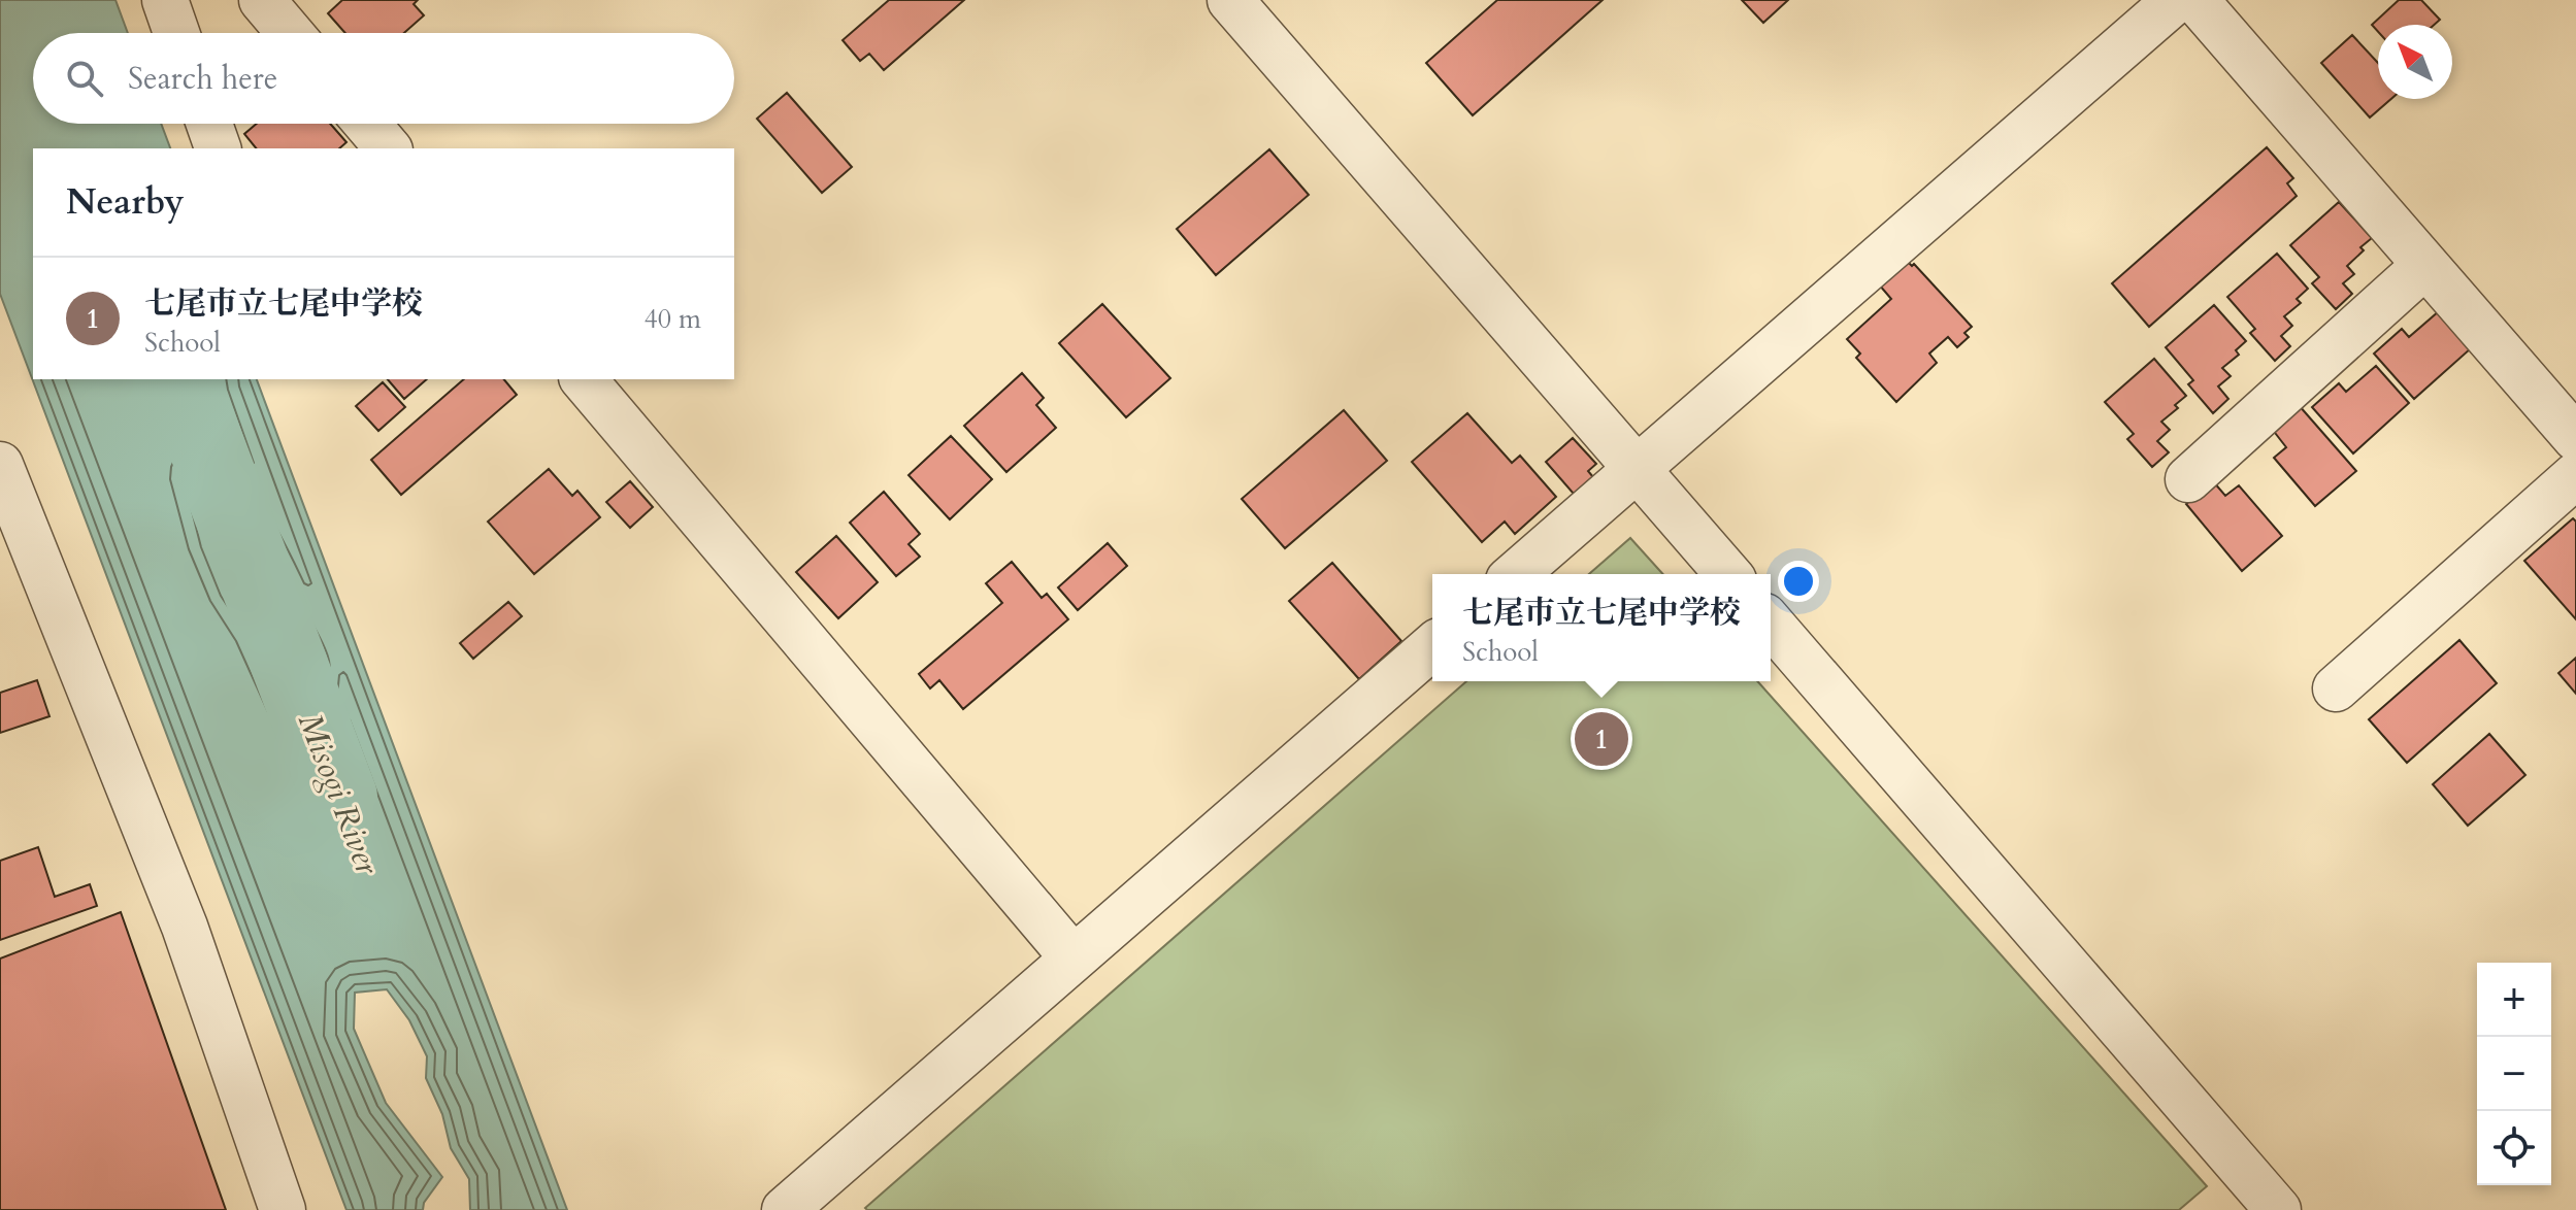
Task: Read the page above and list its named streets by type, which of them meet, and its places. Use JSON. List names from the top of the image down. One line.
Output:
{"water":["Misogi River"],"north":"top left","page":{"search":"Search here","heading":"Nearby","list":[{"mark":"1","name":"七尾市立七尾中学校","note":"School","value":"40 m"}],"popup":["七尾市立七尾中学校","School"],"pins":"1","map_buttons":["+","−"]}}
